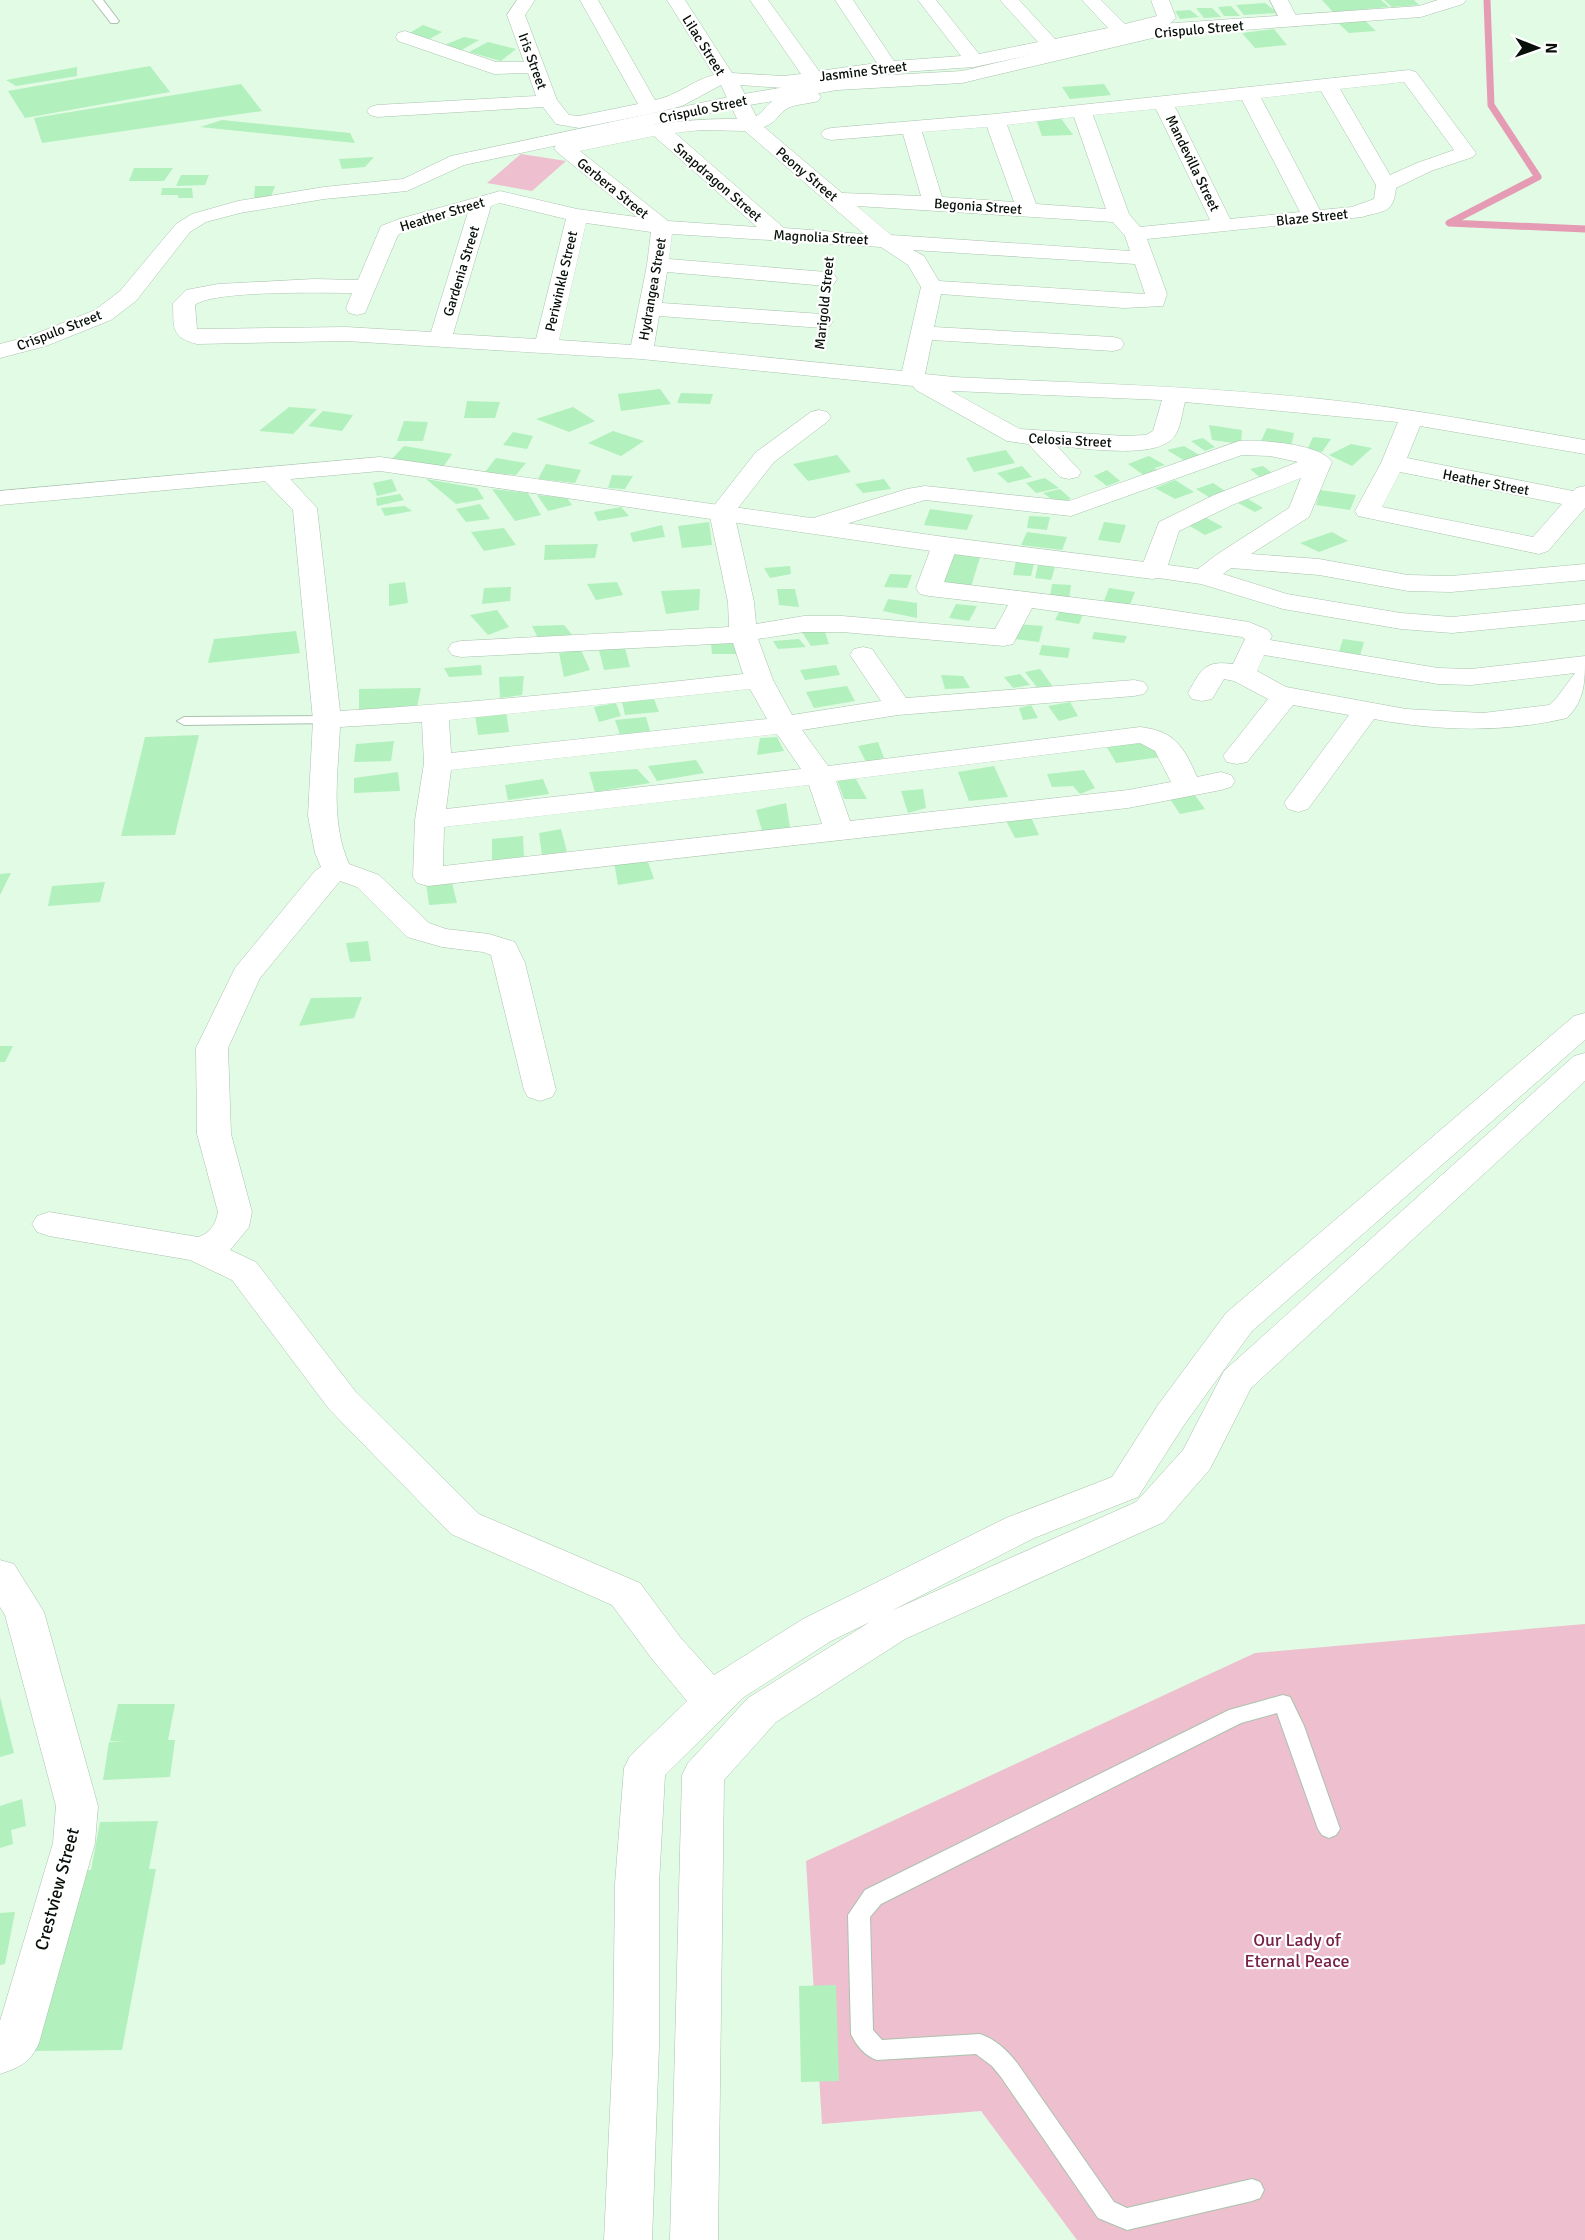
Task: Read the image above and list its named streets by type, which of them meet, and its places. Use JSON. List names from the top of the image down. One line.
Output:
{"streets":{"street":["Crispulo Street","Lilac Street","Iris Street","Jasmine Street","Mandevilla Street","Peony Street","Snapdragon Street","Gerbera Street","Begonia Street","Heather Street","Blaze Street","Magnolia Street","Gardenia Street","Periwinkle Street","Hydrangea Street","Marigold Street","Celosia Street","Crestview Street"]},"crossings":[["Crispulo Street","Lilac Street"],["Crispulo Street","Jasmine Street"],["Lilac Street","Jasmine Street"],["Lilac Street","Peony Street"],["Iris Street","Jasmine Street"],["Mandevilla Street","Blaze Street"],["Peony Street","Begonia Street"],["Peony Street","Magnolia Street"],["Snapdragon Street","Gerbera Street"],["Snapdragon Street","Magnolia Street"],["Gerbera Street","Magnolia Street"],["Gerbera Street","Hydrangea Street"],["Heather Street","Magnolia Street"],["Heather Street","Gardenia Street"],["Magnolia Street","Gardenia Street"],["Magnolia Street","Periwinkle Street"],["Magnolia Street","Hydrangea Street"],["Magnolia Street","Marigold Street"]],"parks":["Our Lady of Eternal Peace"],"north":"right"}
